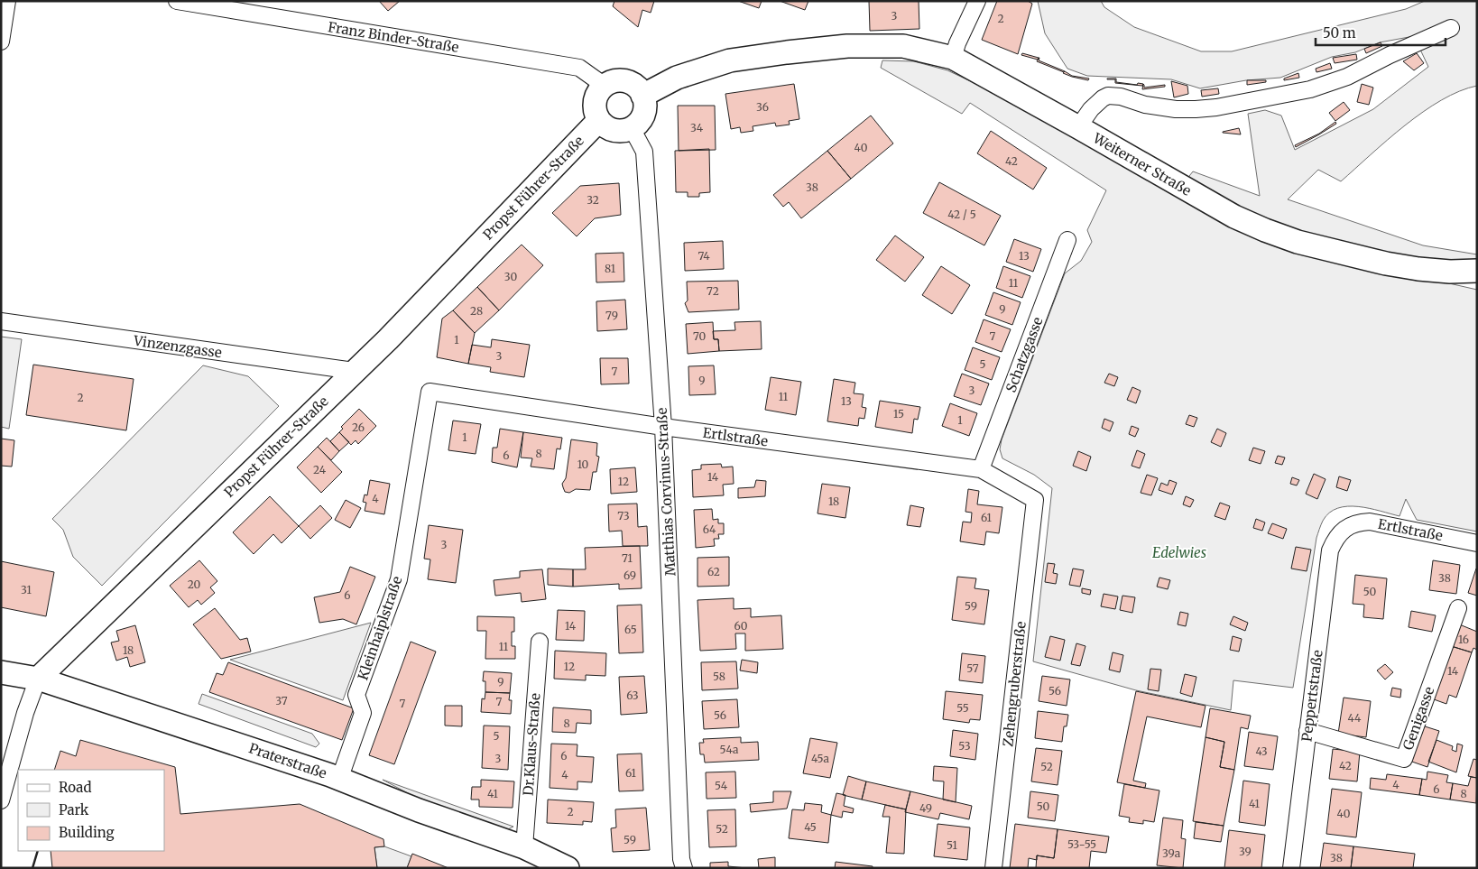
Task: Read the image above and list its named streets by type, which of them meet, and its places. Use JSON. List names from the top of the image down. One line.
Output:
{"streets":{"street":["Franz Binder-Straße","Weiterner Straße","Propst Führer-Straße","Vinzenzgasse","Schatzgasse","Ertlstraße","Matthias Corvinus-Straße","Kleinhaiplstraße","Zehengruberstraße","Peppertstraße","Genigasse","Dr.Klaus-Straße","Praterstraße"]},"crossings":[["Franz Binder-Straße","Weiterner Straße"],["Franz Binder-Straße","Propst Führer-Straße"],["Franz Binder-Straße","Matthias Corvinus-Straße"],["Weiterner Straße","Propst Führer-Straße"],["Weiterner Straße","Matthias Corvinus-Straße"],["Propst Führer-Straße","Vinzenzgasse"],["Propst Führer-Straße","Matthias Corvinus-Straße"],["Propst Führer-Straße","Praterstraße"],["Schatzgasse","Ertlstraße"],["Ertlstraße","Matthias Corvinus-Straße"],["Ertlstraße","Kleinhaiplstraße"],["Ertlstraße","Zehengruberstraße"],["Ertlstraße","Peppertstraße"],["Kleinhaiplstraße","Praterstraße"],["Peppertstraße","Genigasse"],["Dr.Klaus-Straße","Praterstraße"]],"parks":["Edelwies"],"house_numbers":["3","2","36","34","40","42","38","32","42 / 5","74","13","81","30","11","72","9","28","79","70","7","1","3","5","7","9","3","11","2","13","15","1","26","1","8","6","10","24","14","12","4","18","73","61","64","3","71","62","69","38","20","31","50","6","59","14","60","65","16","11","18","12","57","14","58","9","56","63","37","7","7","55","56","44","8","5","53","54a","43","6","3","45a","42","52","61","4","4","54","6","41","8","41","50","49","2","40","45","52","59","53-55","51","39","39a","38"],"legend":["Road","Park","Building"],"scale_bar":"50 m"}
